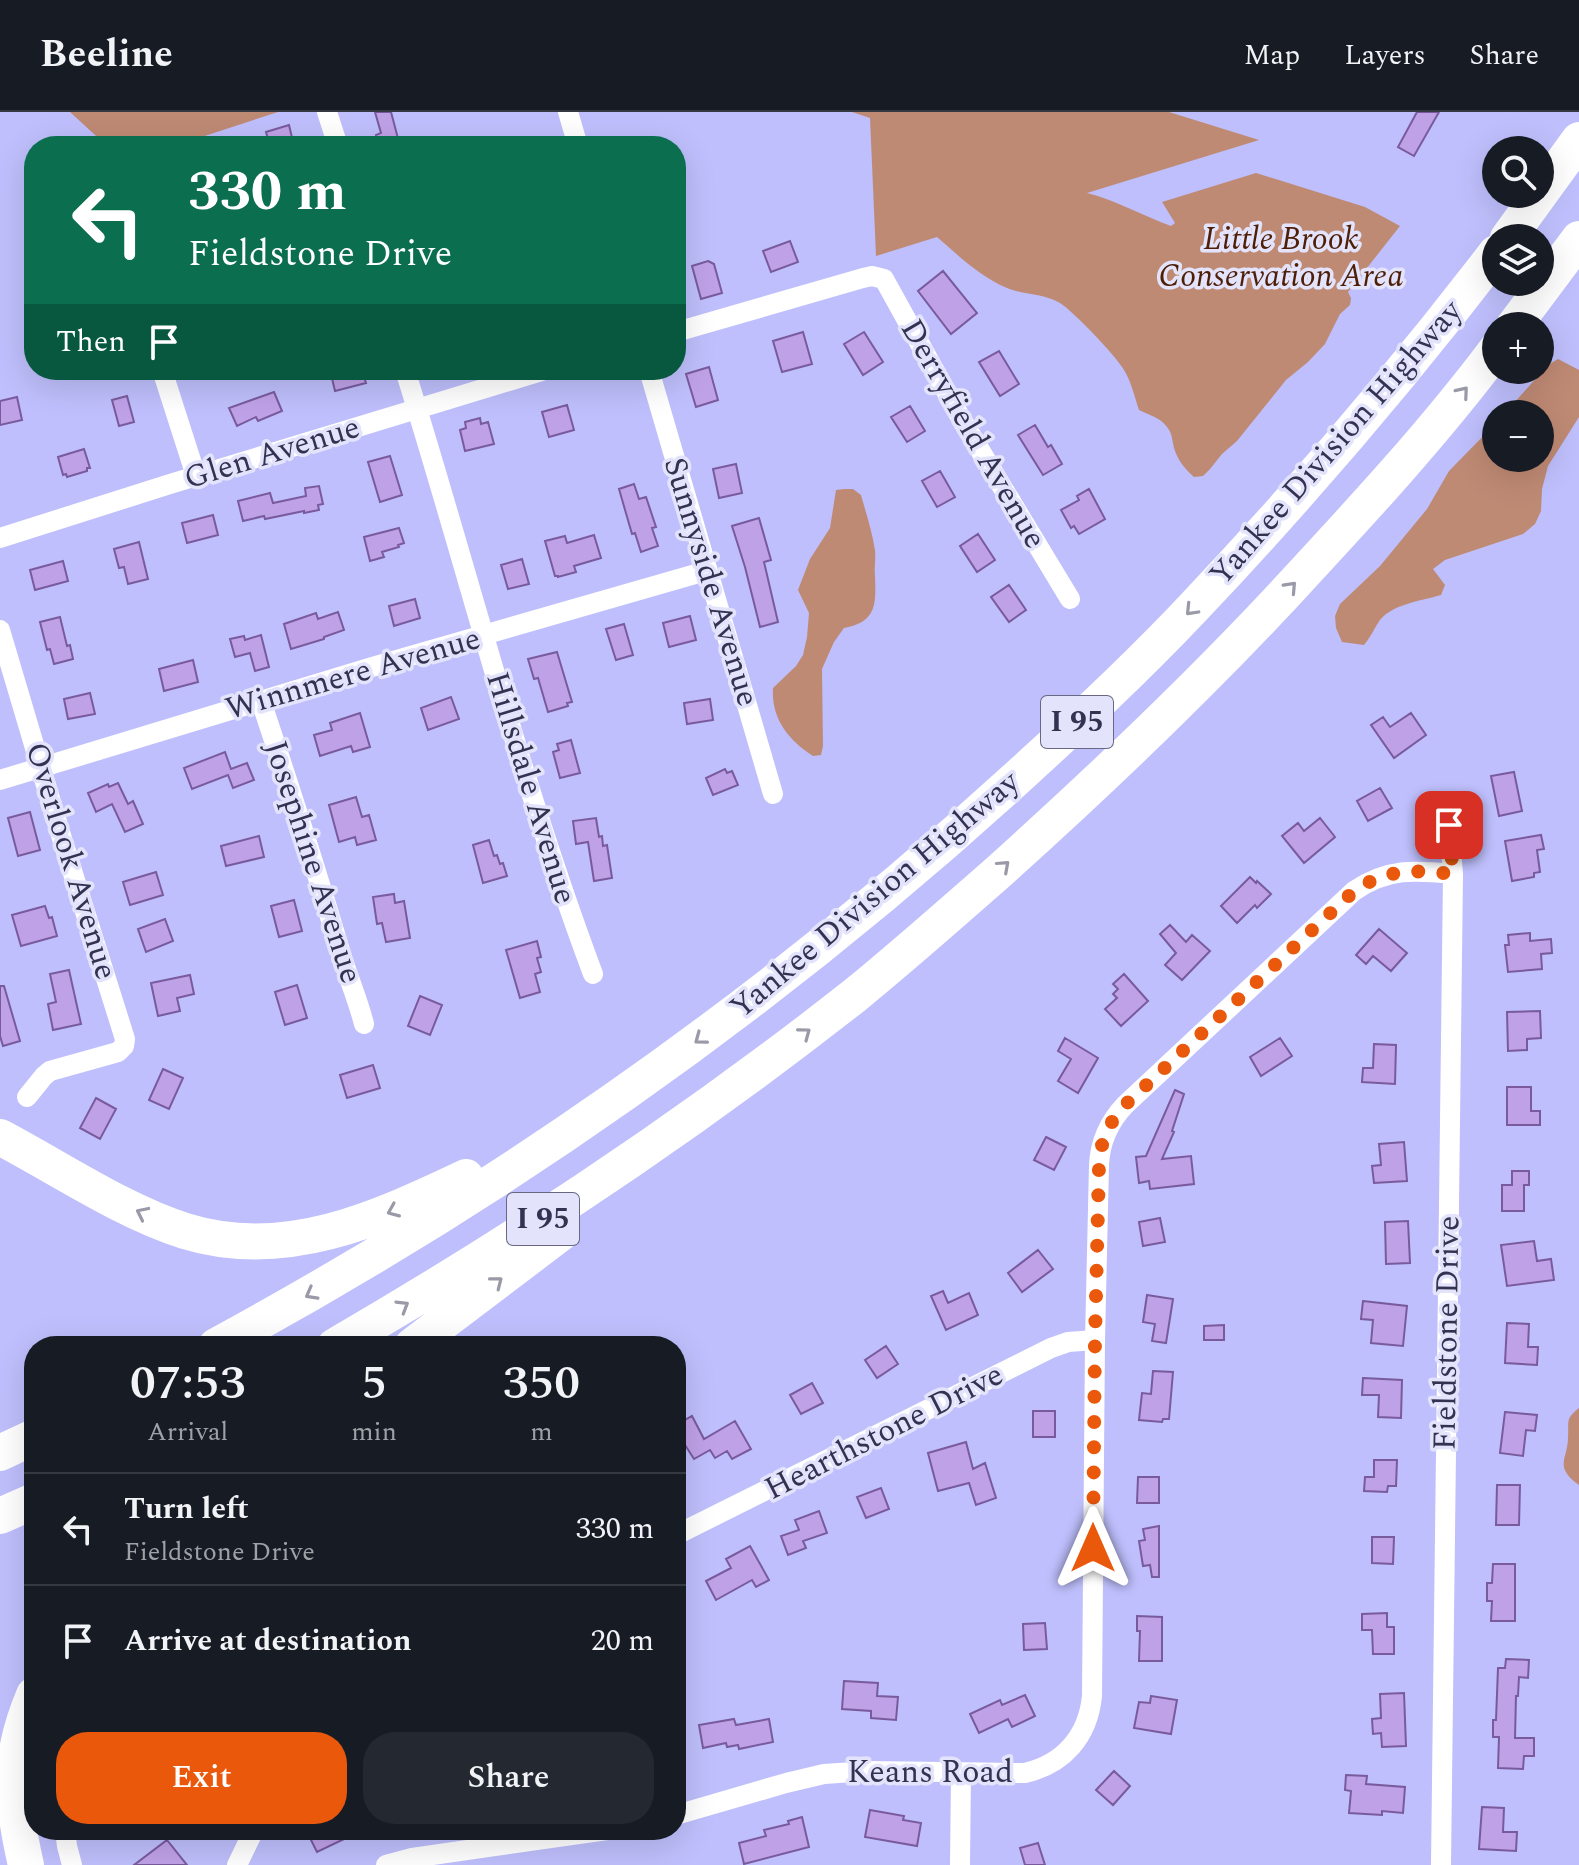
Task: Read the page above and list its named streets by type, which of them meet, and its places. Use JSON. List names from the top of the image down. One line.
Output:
{"streets":{"highway":["Yankee Division Highway","I 95"],"street":["Derryfield Avenue","Glen Avenue","Sunnyside Avenue","Winnmere Avenue","Hillsdale Avenue","Overlook Avenue","Josephine Avenue","Fieldstone Drive","Hearthstone Drive","Keans Road"]},"crossings":[["Glen Avenue","Hillsdale Avenue"],["Sunnyside Avenue","Winnmere Avenue"],["Winnmere Avenue","Hillsdale Avenue"],["Winnmere Avenue","Overlook Avenue"],["Winnmere Avenue","Josephine Avenue"],["Fieldstone Drive","Keans Road"],["Hearthstone Drive","Keans Road"]],"parks":["Little Brook Conservation Area"],"page":{"header":"Beeline","nav":["Map","Layers","Share"],"map_buttons":["+","−"],"turn":["330 m","Fieldstone Drive"],"then":"Then","eta":["07:53","Arrival","5","min","350","m"],"list":[{"name":"Turn left","note":"Fieldstone Drive","value":"330 m"},{"name":"Arrive at destination","value":"20 m"}],"buttons":["Exit","Share"]}}
